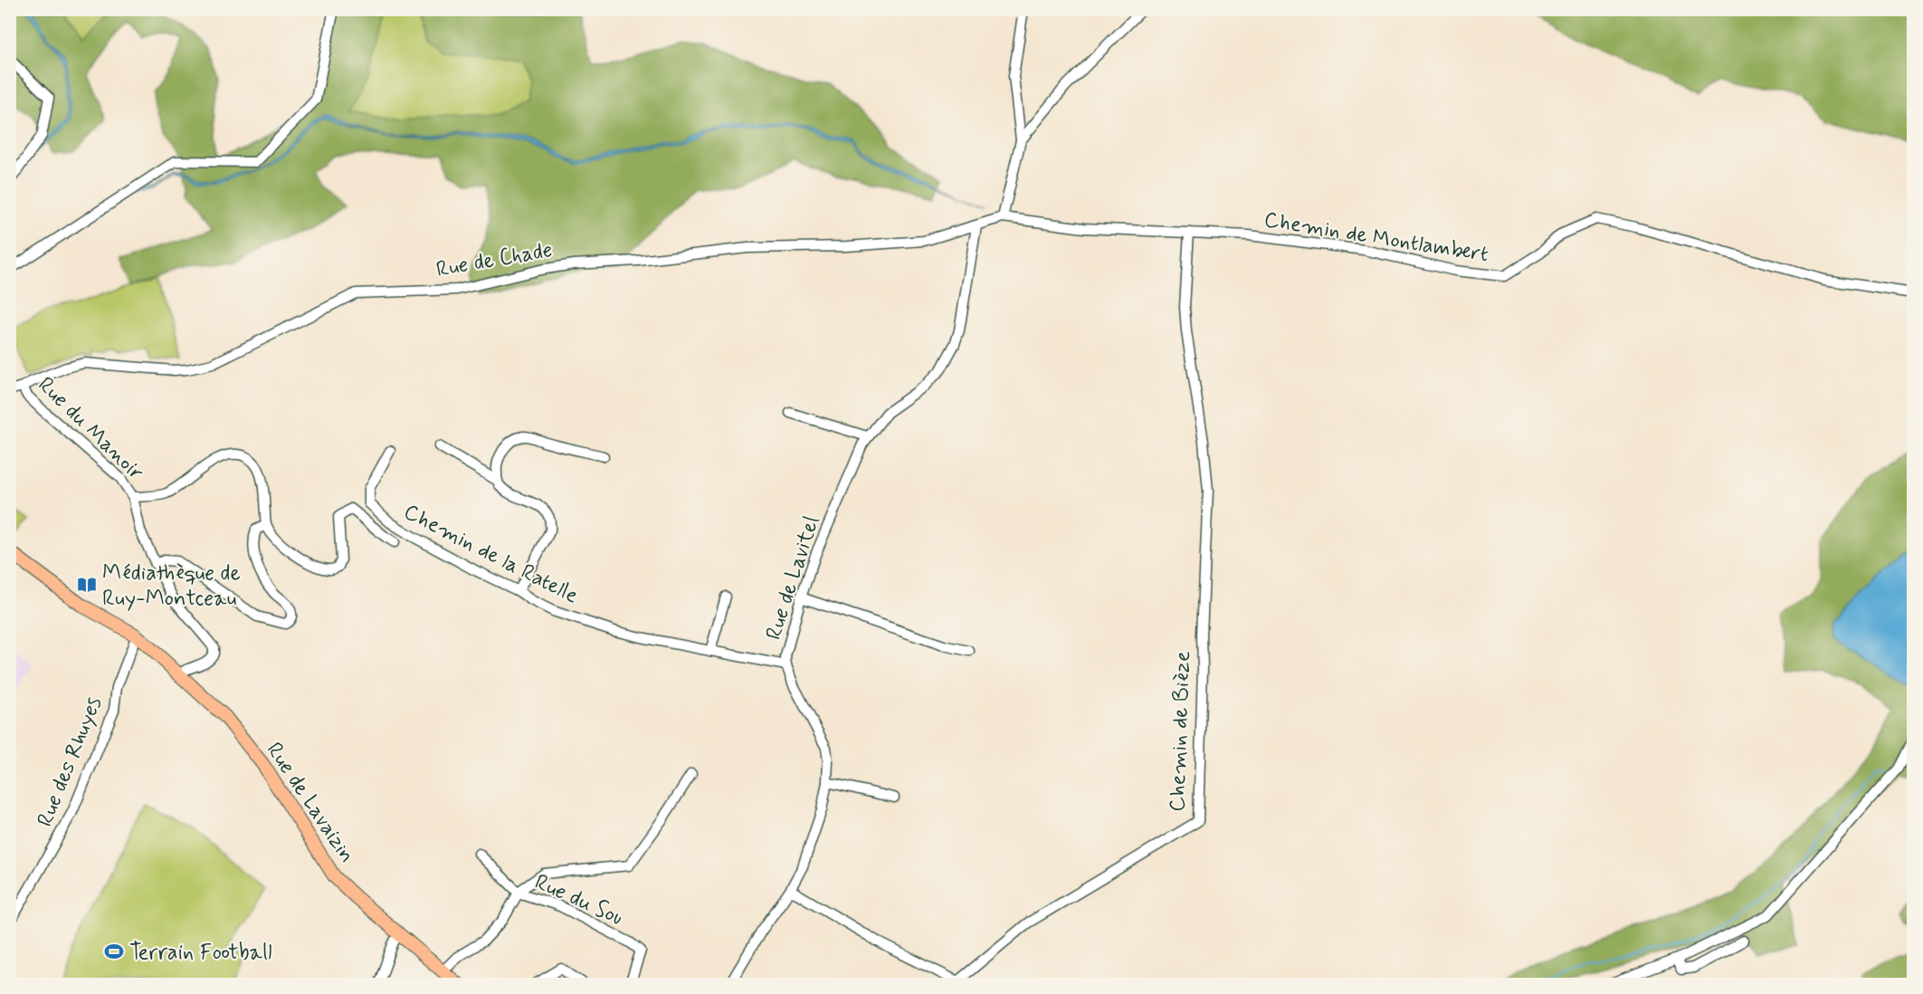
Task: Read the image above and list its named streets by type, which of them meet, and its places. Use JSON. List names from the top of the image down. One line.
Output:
{"streets":{"main road":["Rue de Lavaizin"],"street":["Chemin de Montlambert","Rue de Chade","Rue du Manoir","Chemin de la Ratelle","Rue de Lavitel","Chemin de Bièze","Rue des Rhuyes","Rue du Sou"]},"crossings":[["Chemin de Montlambert","Rue de Chade"],["Chemin de Montlambert","Chemin de Bièze"],["Rue de Chade","Rue du Manoir"],["Rue de Chade","Rue de Lavitel"],["Chemin de la Ratelle","Rue de Lavitel"],["Rue de Lavitel","Chemin de Bièze"],["Rue des Rhuyes","Rue de Lavaizin"]],"places":{"library":["Médiathèque de Ruy-Montceau"],"sports":["Terrain Football"]}}
